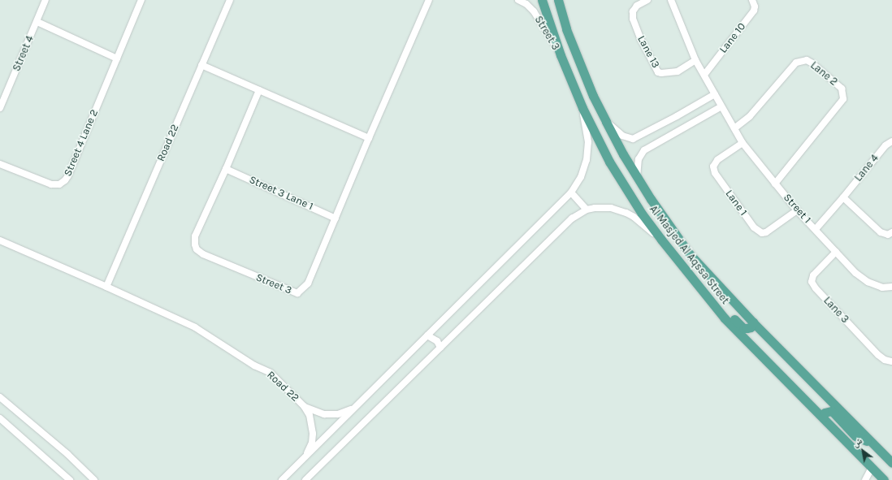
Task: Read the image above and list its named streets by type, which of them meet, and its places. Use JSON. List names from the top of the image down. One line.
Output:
{"streets":{"main road":["Al Masjed Al Aqssa Street"],"street":["Street 3","Lane 10","Lane 13","Street 4","Lane 2","Street 4 Lane 2","Road 22","Lane 4","Street 3 Lane 1","Lane 1","Street 1","Lane 3"]},"crossings":[["Street 3","Street 3 Lane 1"],["Street 3","Al Masjed Al Aqssa Street"],["Lane 10","Street 1"],["Lane 13","Street 1"],["Lane 2","Street 1"],["Lane 4","Street 1"],["Lane 1","Street 1"],["Street 1","Lane 3"]],"north":"top left"}
